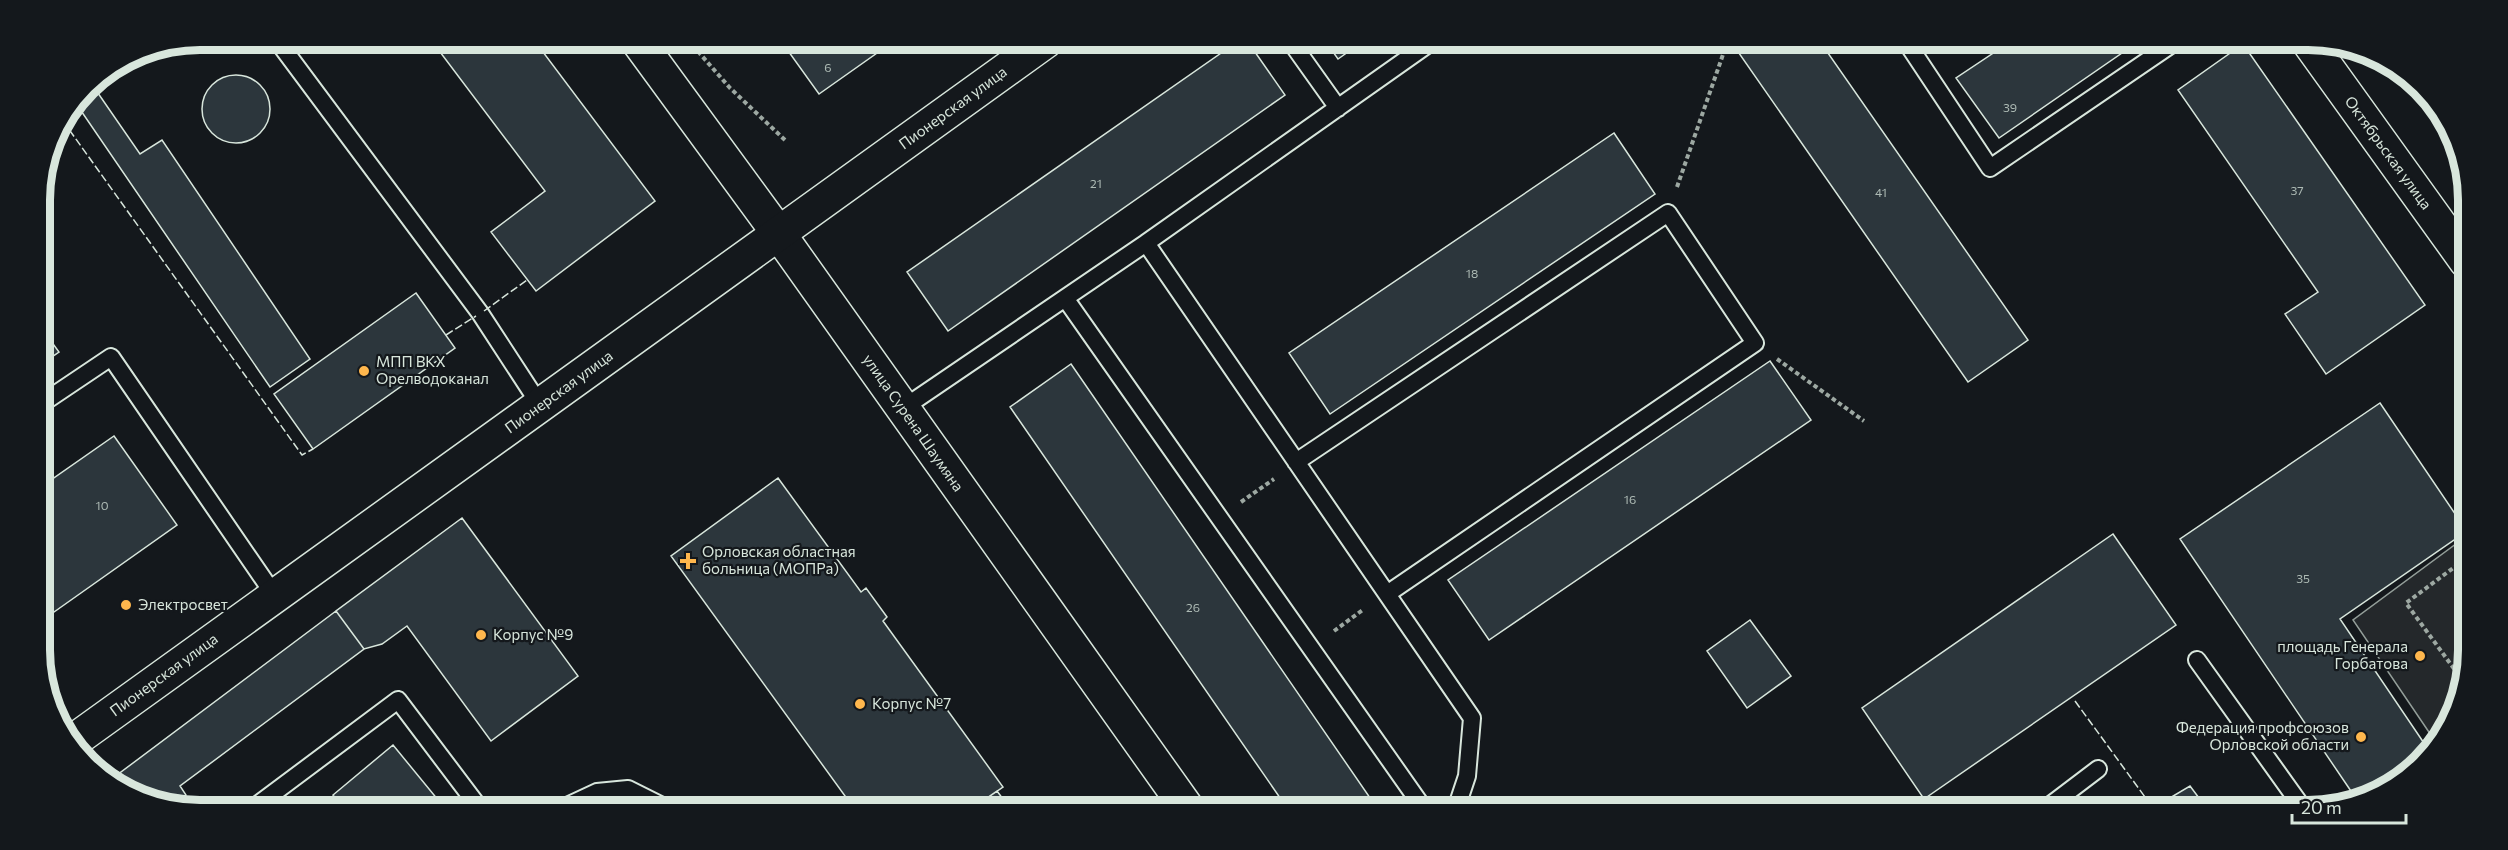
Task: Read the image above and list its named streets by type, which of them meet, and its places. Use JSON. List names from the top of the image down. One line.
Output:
{"streets":{"main road":["Пионерская улица","Октябрьская улица","улица Сурена Шаумяна"]},"crossings":[["Пионерская улица","улица Сурена Шаумяна"]],"places":{"other":["МПП ВКХ Орелводоканал","Электросвет","Корпус №9","площадь Генерала Горбатова","Корпус №7","Федерация профсоюзов Орловской области"],"health":["Орловская областная больница (МОПРа)"]},"house_numbers":["6","39","21","37","41","18","16","10","35","26"],"scale_bar":"20 m"}
